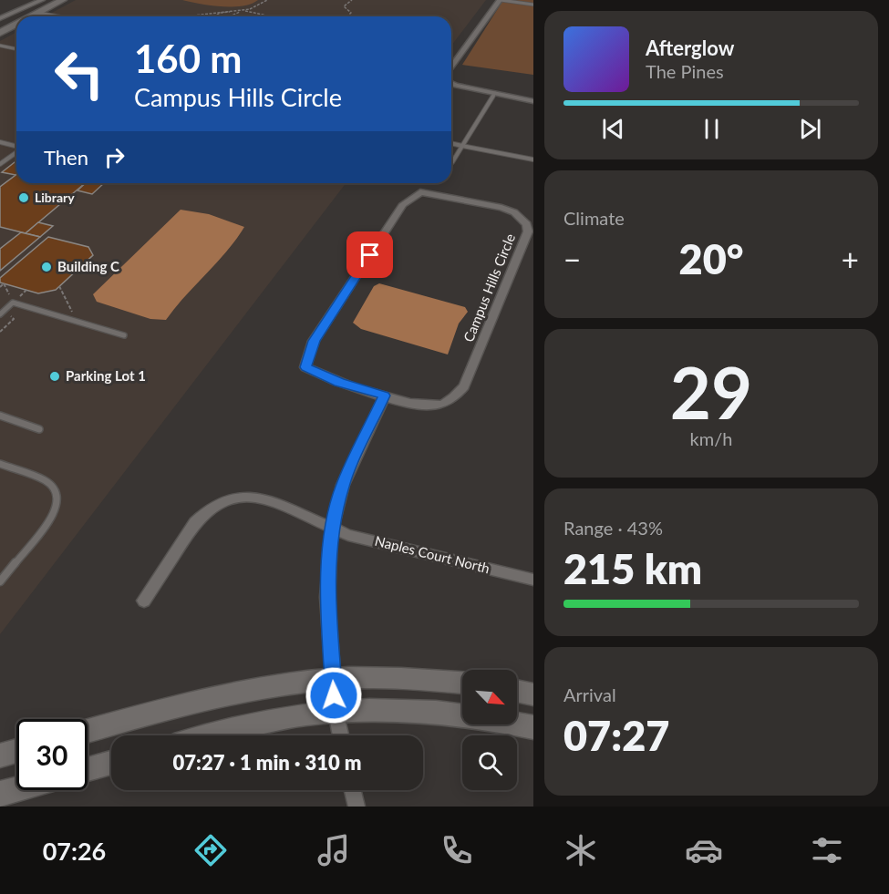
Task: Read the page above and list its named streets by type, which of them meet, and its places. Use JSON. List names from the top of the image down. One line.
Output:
{"streets":{"street":["Campus Hills Circle","Naples Court North"]},"places":["Library","Building C","Parking Lot 1"],"north":"bottom right","page":{"turn":["160 m","Campus Hills Circle"],"song":["Afterglow","The Pines"],"then":"Then","tile":["Climate",["29","km/h"],["Range · 43%","215 km"],["Arrival","07:27"]],"heat":["−","20°","+"],"limit":"30","trip":"07:27 · 1 min · 310 m","tabs":"07:26"}}
